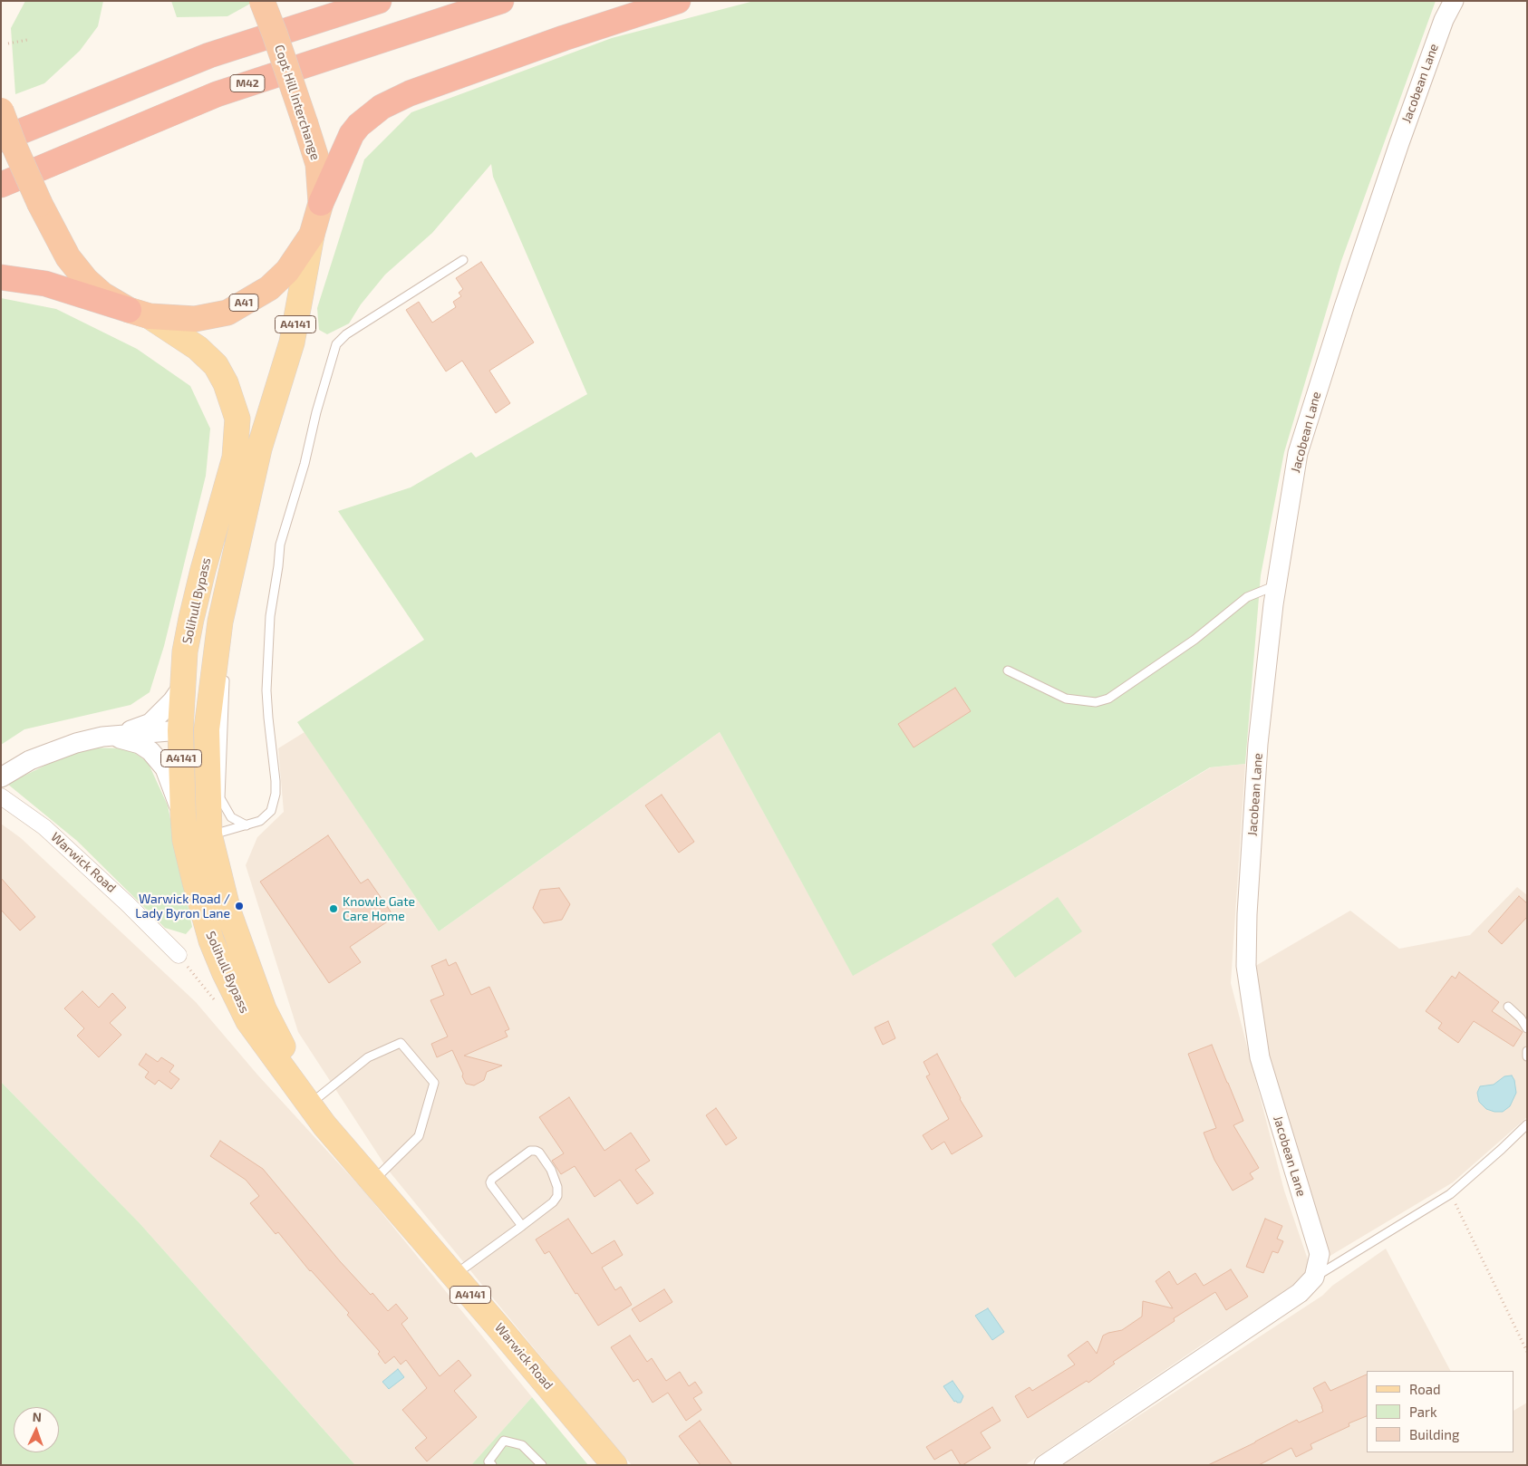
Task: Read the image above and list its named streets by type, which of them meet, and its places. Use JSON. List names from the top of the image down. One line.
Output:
{"streets":{"highway":["M42","Copt Hill Interchange","A41"],"main road":["A4141","Solihull Bypass","Warwick Road"],"street":["Jacobean Lane"]},"crossings":[["Copt Hill Interchange","A4141"],["Copt Hill Interchange","Solihull Bypass"],["A4141","Solihull Bypass"],["Solihull Bypass","Warwick Road"]],"places":["Warwick Road / Lady Byron Lane","Knowle Gate Care Home"],"legend":["Road","Park","Building"],"north":"top"}
